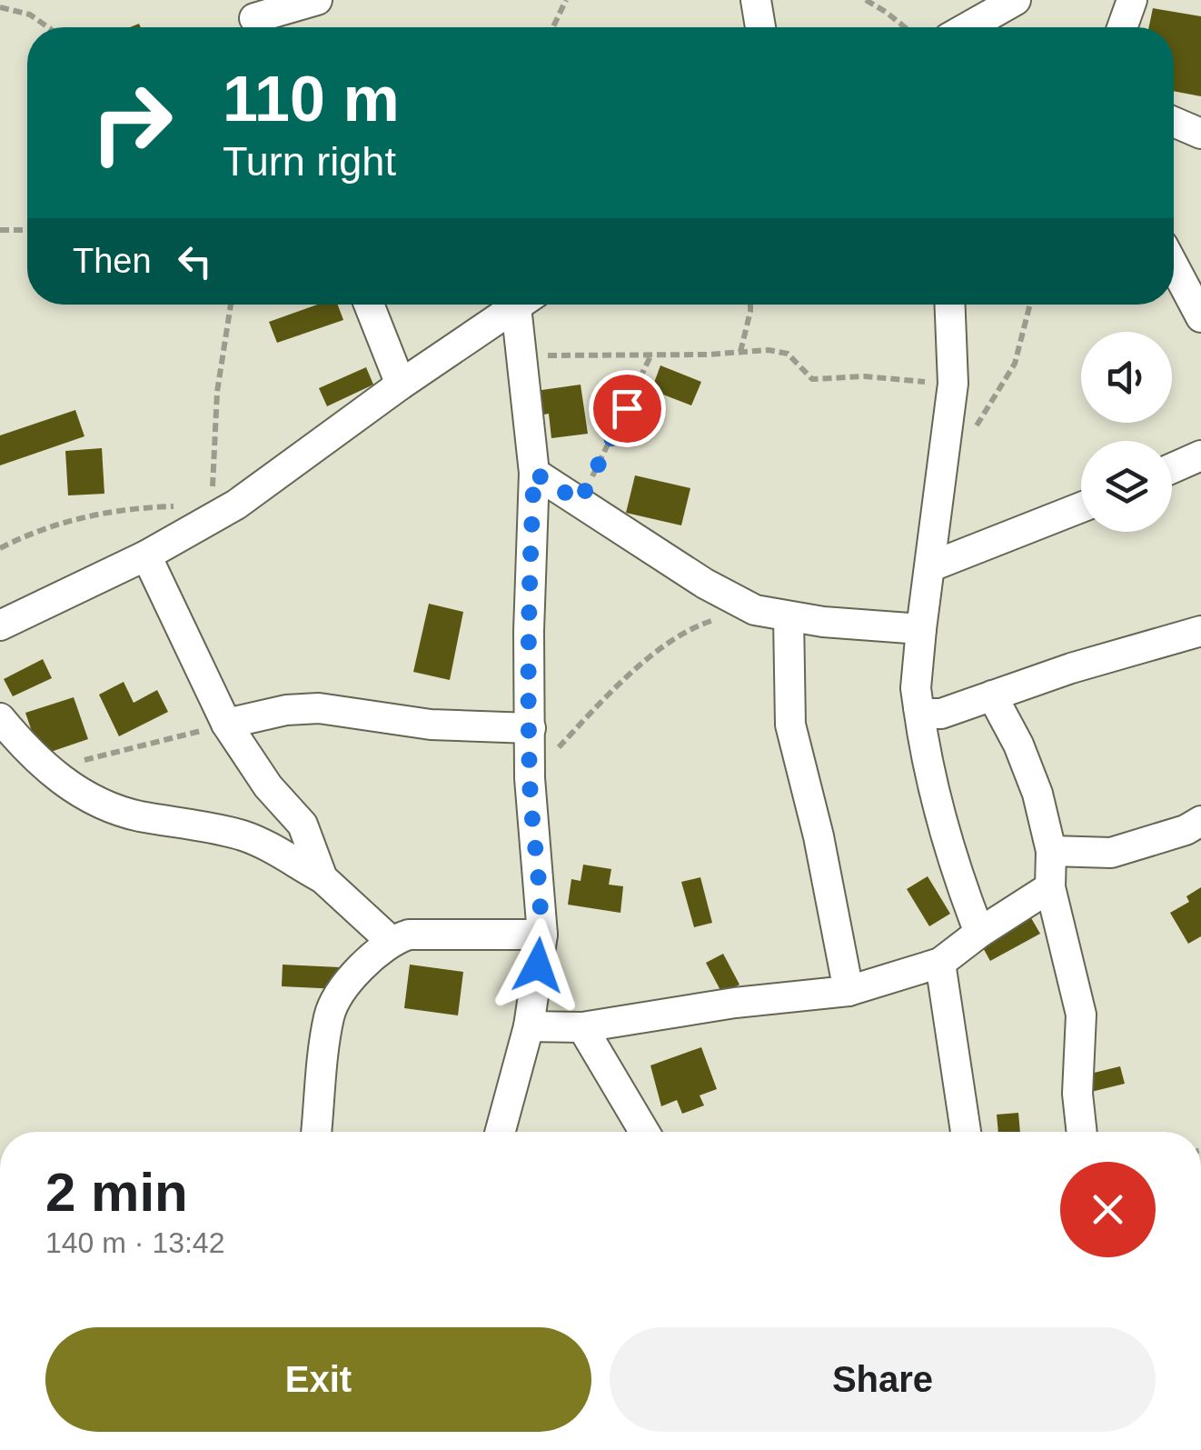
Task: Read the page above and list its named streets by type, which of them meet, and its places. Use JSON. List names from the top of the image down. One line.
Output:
{"page":{"turn":["110 m","Turn right"],"then":"Then","heading":["2 min","140 m · 13:42"],"buttons":["Exit","Share"]}}
